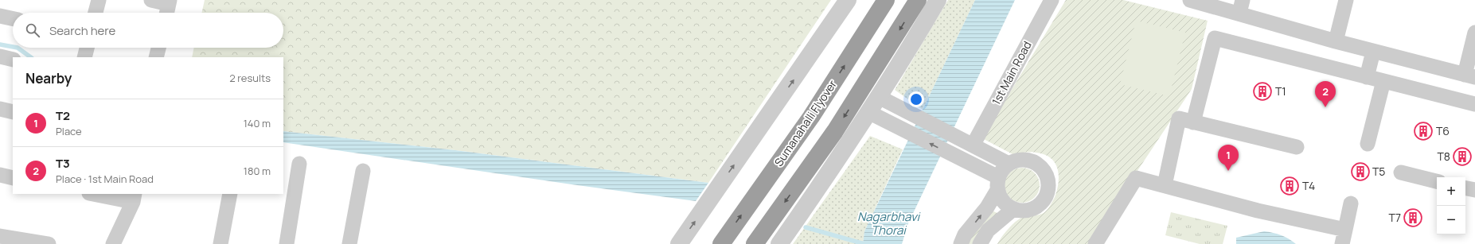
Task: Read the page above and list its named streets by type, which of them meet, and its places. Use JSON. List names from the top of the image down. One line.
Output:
{"streets":{"highway":["Sumanahalli Flyover"],"street":["1st Main Road"]},"water":["Nagarbhavi Thorai"],"places":{"building":["T1","T6","T8","T5","T4","T7"]},"page":{"search":"Search here","heading":["Nearby","2 results"],"pins":["2","1"],"list":[{"mark":"1","name":"T2","note":"Place","value":"140 m"},{"mark":"2","name":"T3","note":"Place · 1st Main Road","value":"180 m"}],"map_buttons":["+","−"]}}
